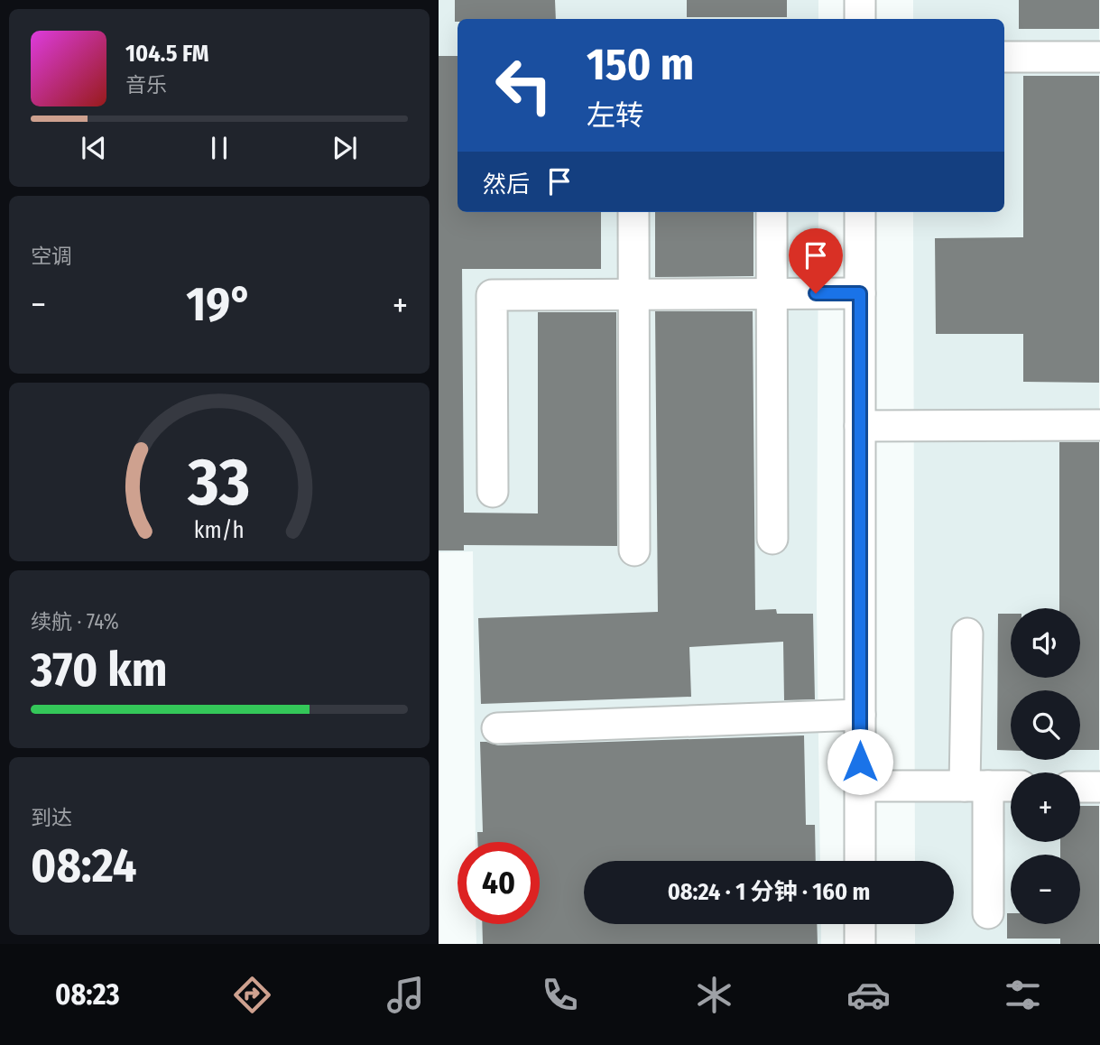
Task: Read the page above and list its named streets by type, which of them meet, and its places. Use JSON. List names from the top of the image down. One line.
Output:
{"page":{"turn":["150 m","左转"],"song":["104.5 FM","音乐"],"then":"然后","tile":["空调",["续航 · 74%","370 km"],["到达","08:24"]],"heat":["−","19°","+"],"map_buttons":["+","−"],"limit":"40","trip":"08:24 · 1 分钟 · 160 m","tabs":"08:23","gauge":["33","km/h"]}}
